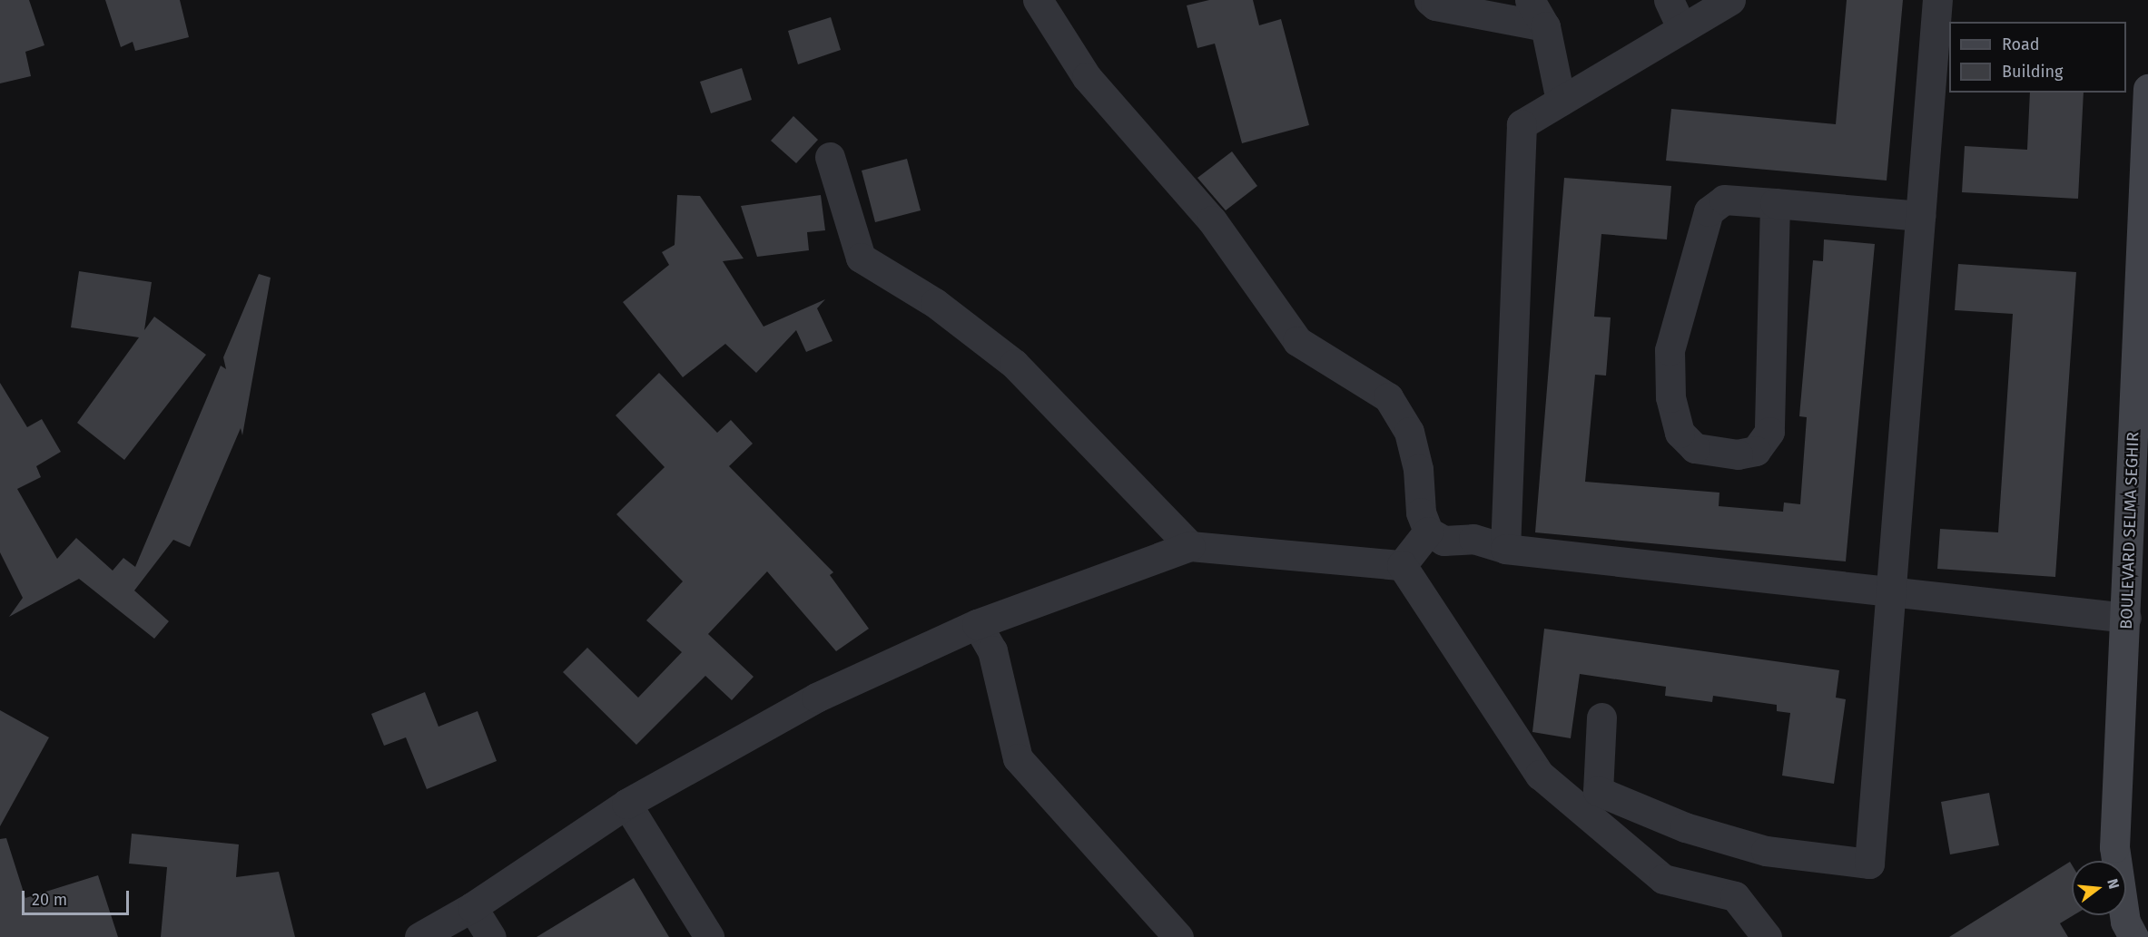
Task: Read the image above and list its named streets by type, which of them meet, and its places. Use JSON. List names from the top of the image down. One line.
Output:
{"streets":{"main road":["BOULEVARD SELMA SEGHIR"]},"legend":["Road","Building"],"scale_bar":"20 m","north":"right"}
